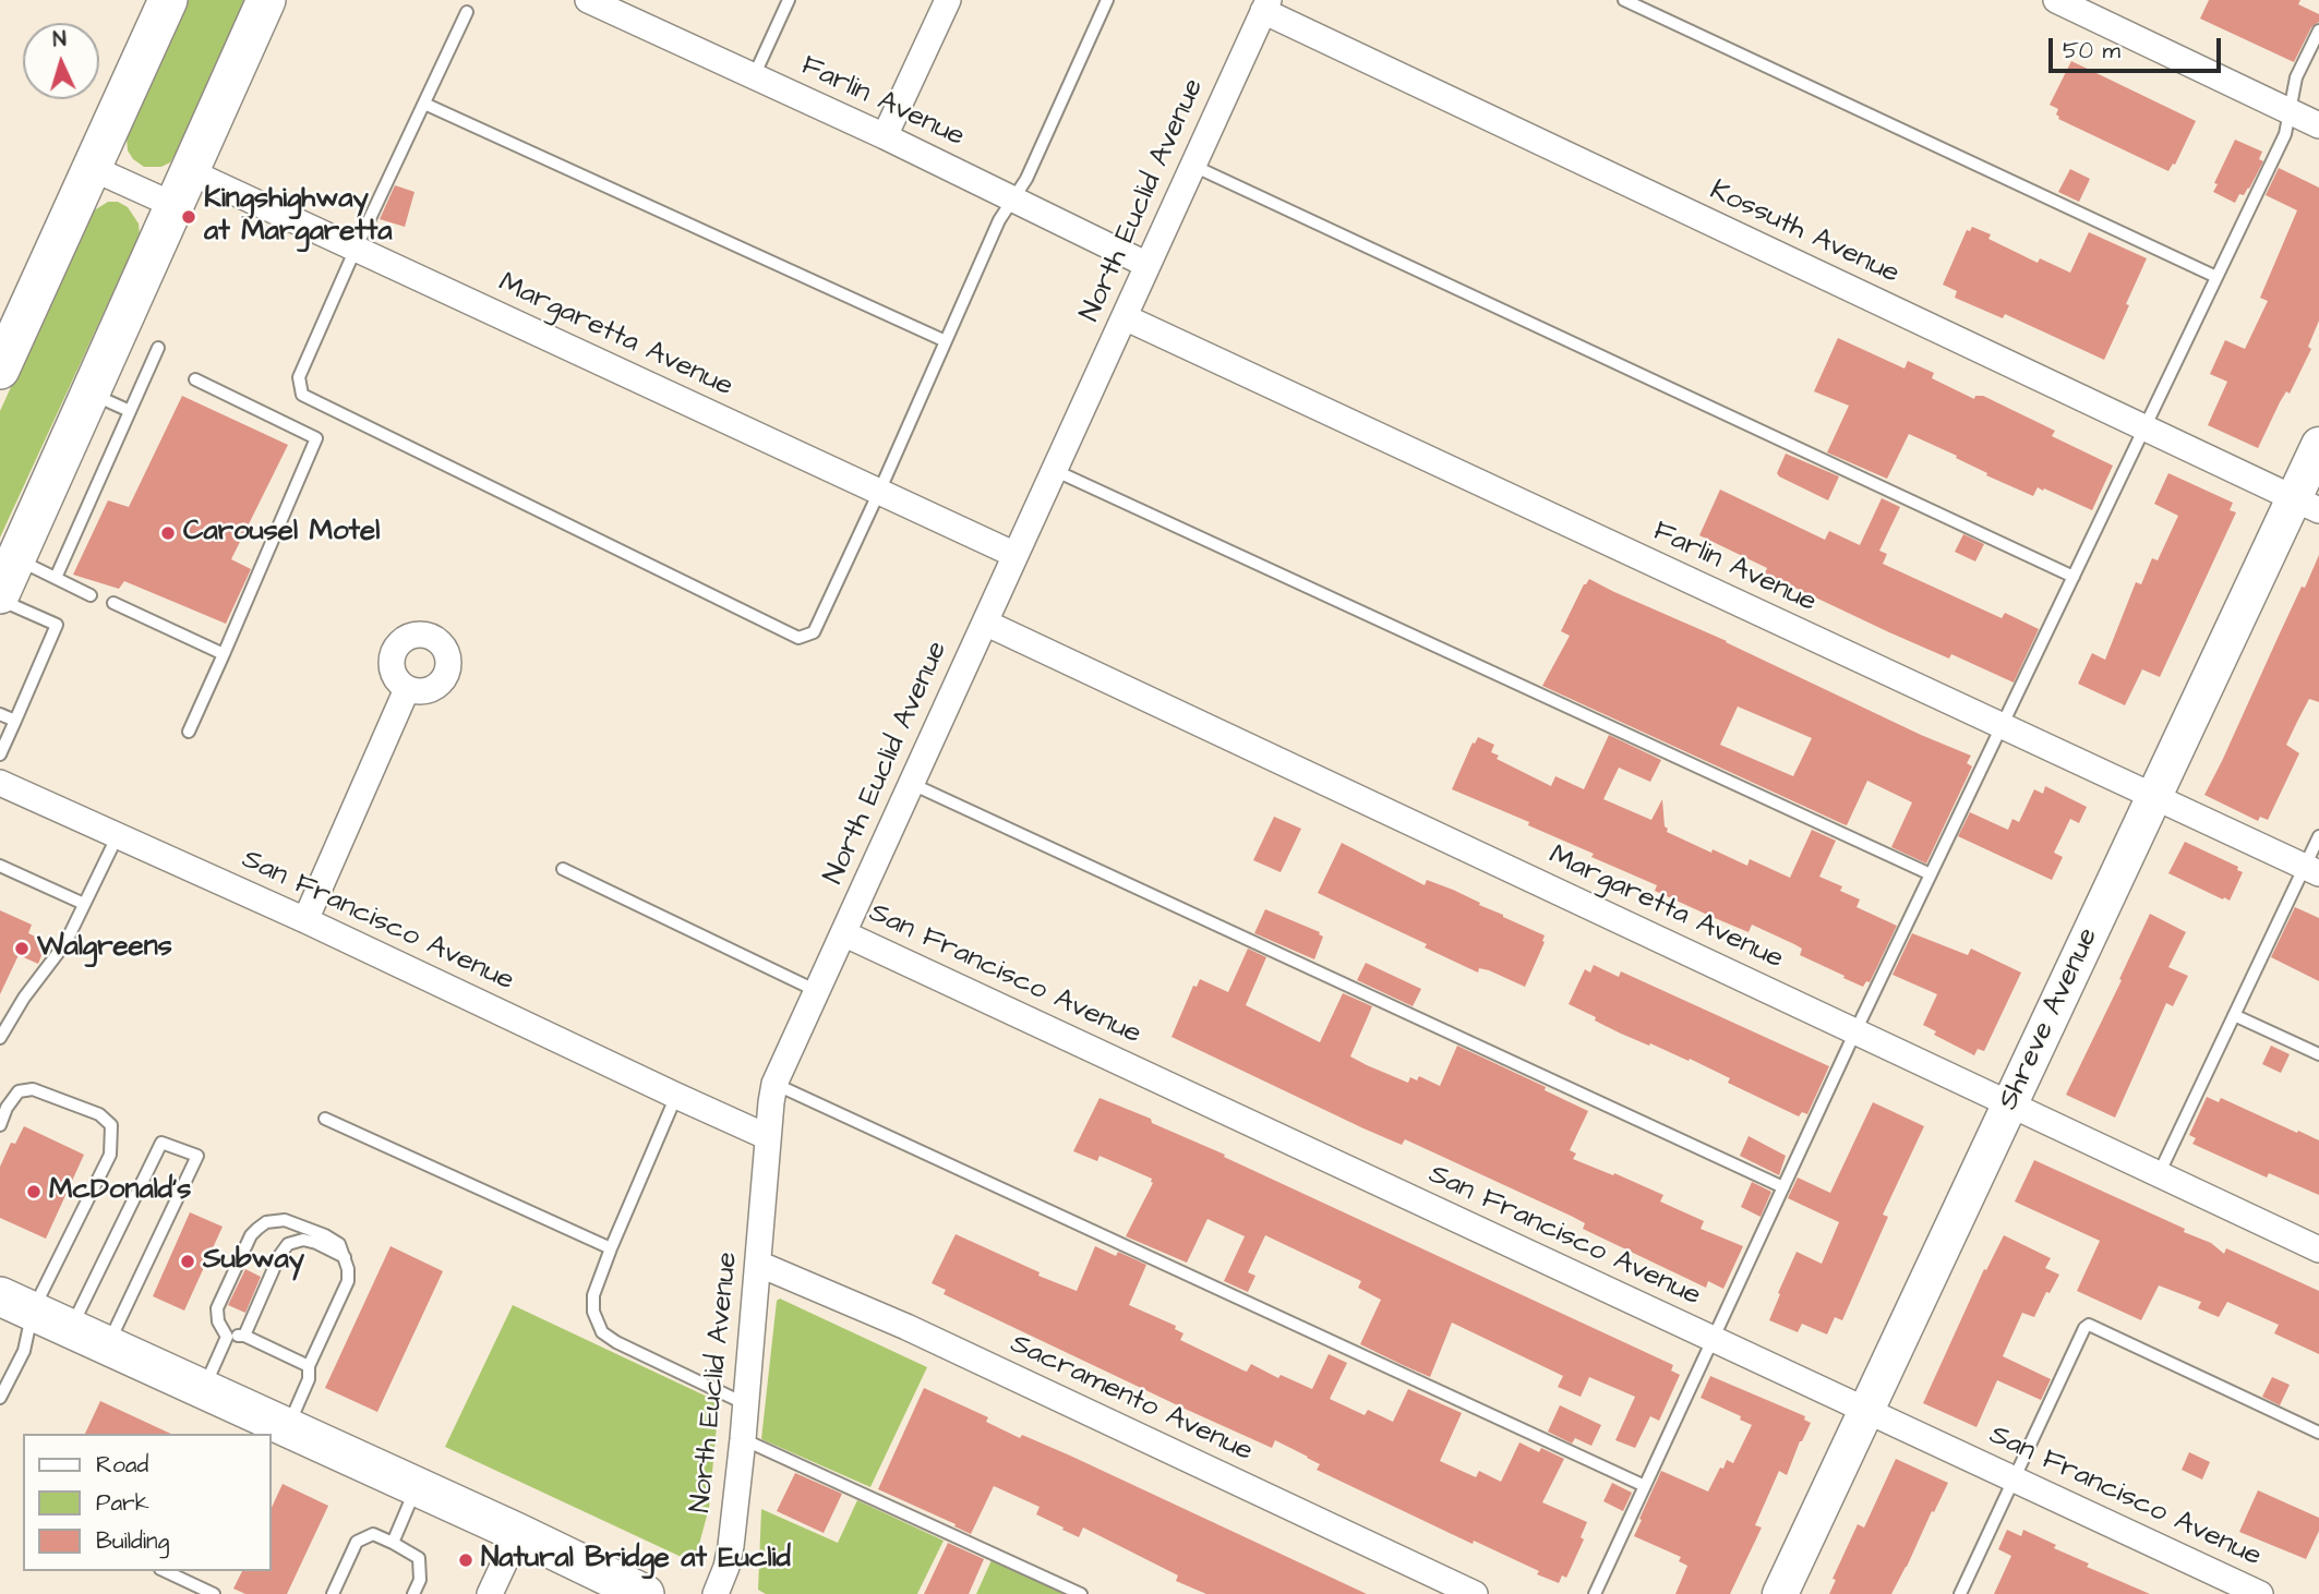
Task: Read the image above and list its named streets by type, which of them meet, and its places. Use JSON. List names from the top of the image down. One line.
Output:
{"streets":{"street":["Farlin Avenue","North Euclid Avenue","Kossuth Avenue","Margaretta Avenue","San Francisco Avenue","Shreve Avenue","Sacramento Avenue"]},"crossings":[["Farlin Avenue","North Euclid Avenue"],["Farlin Avenue","Shreve Avenue"],["North Euclid Avenue","Kossuth Avenue"],["North Euclid Avenue","Margaretta Avenue"],["North Euclid Avenue","San Francisco Avenue"],["North Euclid Avenue","Sacramento Avenue"],["Kossuth Avenue","Shreve Avenue"],["Margaretta Avenue","Shreve Avenue"],["San Francisco Avenue","Shreve Avenue"]],"places":["Kingshighway at Margaretta","Carousel Motel","Walgreens","McDonald's","Subway","Natural Bridge at Euclid"],"legend":["Road","Park","Building"],"scale_bar":"50 m","north":"top"}
